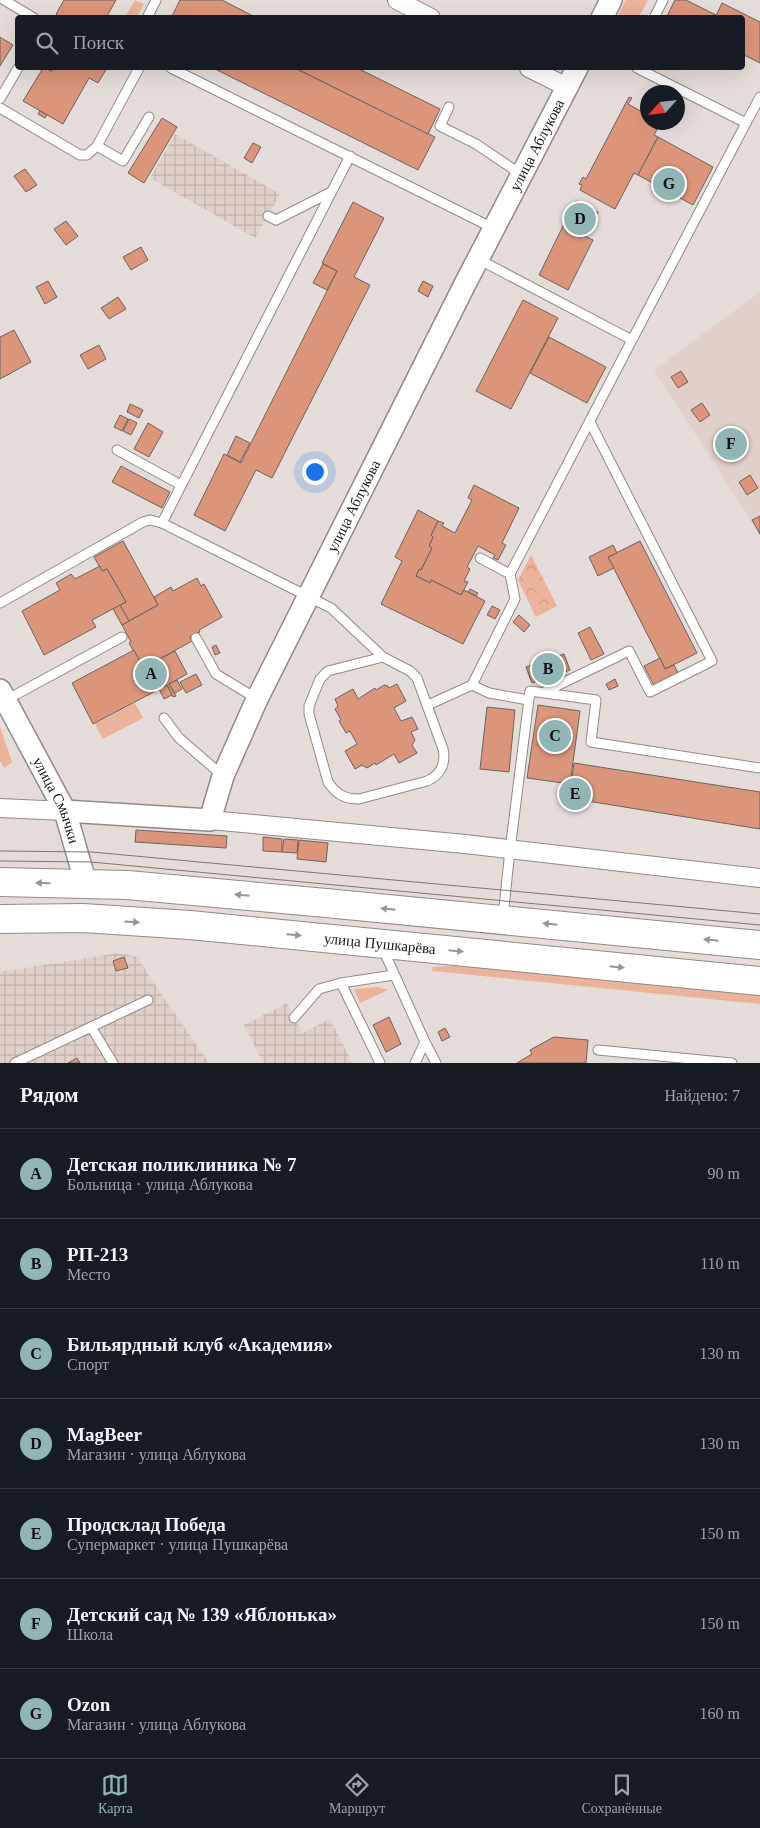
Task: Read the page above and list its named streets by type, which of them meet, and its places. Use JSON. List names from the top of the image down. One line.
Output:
{"streets":{"main road":["улица Смычки","улица Пушкарёва"],"street":["улица Аблукова"]},"crossings":[["улица Смычки","улица Пушкарёва"]],"north":"bottom left","page":{"search":"Поиск","pins":["G","D","F","B","A","C","E"],"heading":["Рядом","Найдено: 7"],"list":[{"mark":"A","name":"Детская поликлиника № 7","note":"Больница · улица Аблукова","value":"90 m"},{"mark":"B","name":"РП-213","note":"Место","value":"110 m"},{"mark":"C","name":"Бильярдный клуб «Академия»","note":"Спорт","value":"130 m"},{"mark":"D","name":"MagBeer","note":"Магазин · улица Аблукова","value":"130 m"},{"mark":"E","name":"Продсклад Победа","note":"Супермаркет · улица Пушкарёва","value":"150 m"},{"mark":"F","name":"Детский сад № 139 «Яблонька»","note":"Школа","value":"150 m"},{"mark":"G","name":"Ozon","note":"Магазин · улица Аблукова","value":"160 m"}],"nav":["Карта","Маршрут","Сохранённые"]}}
